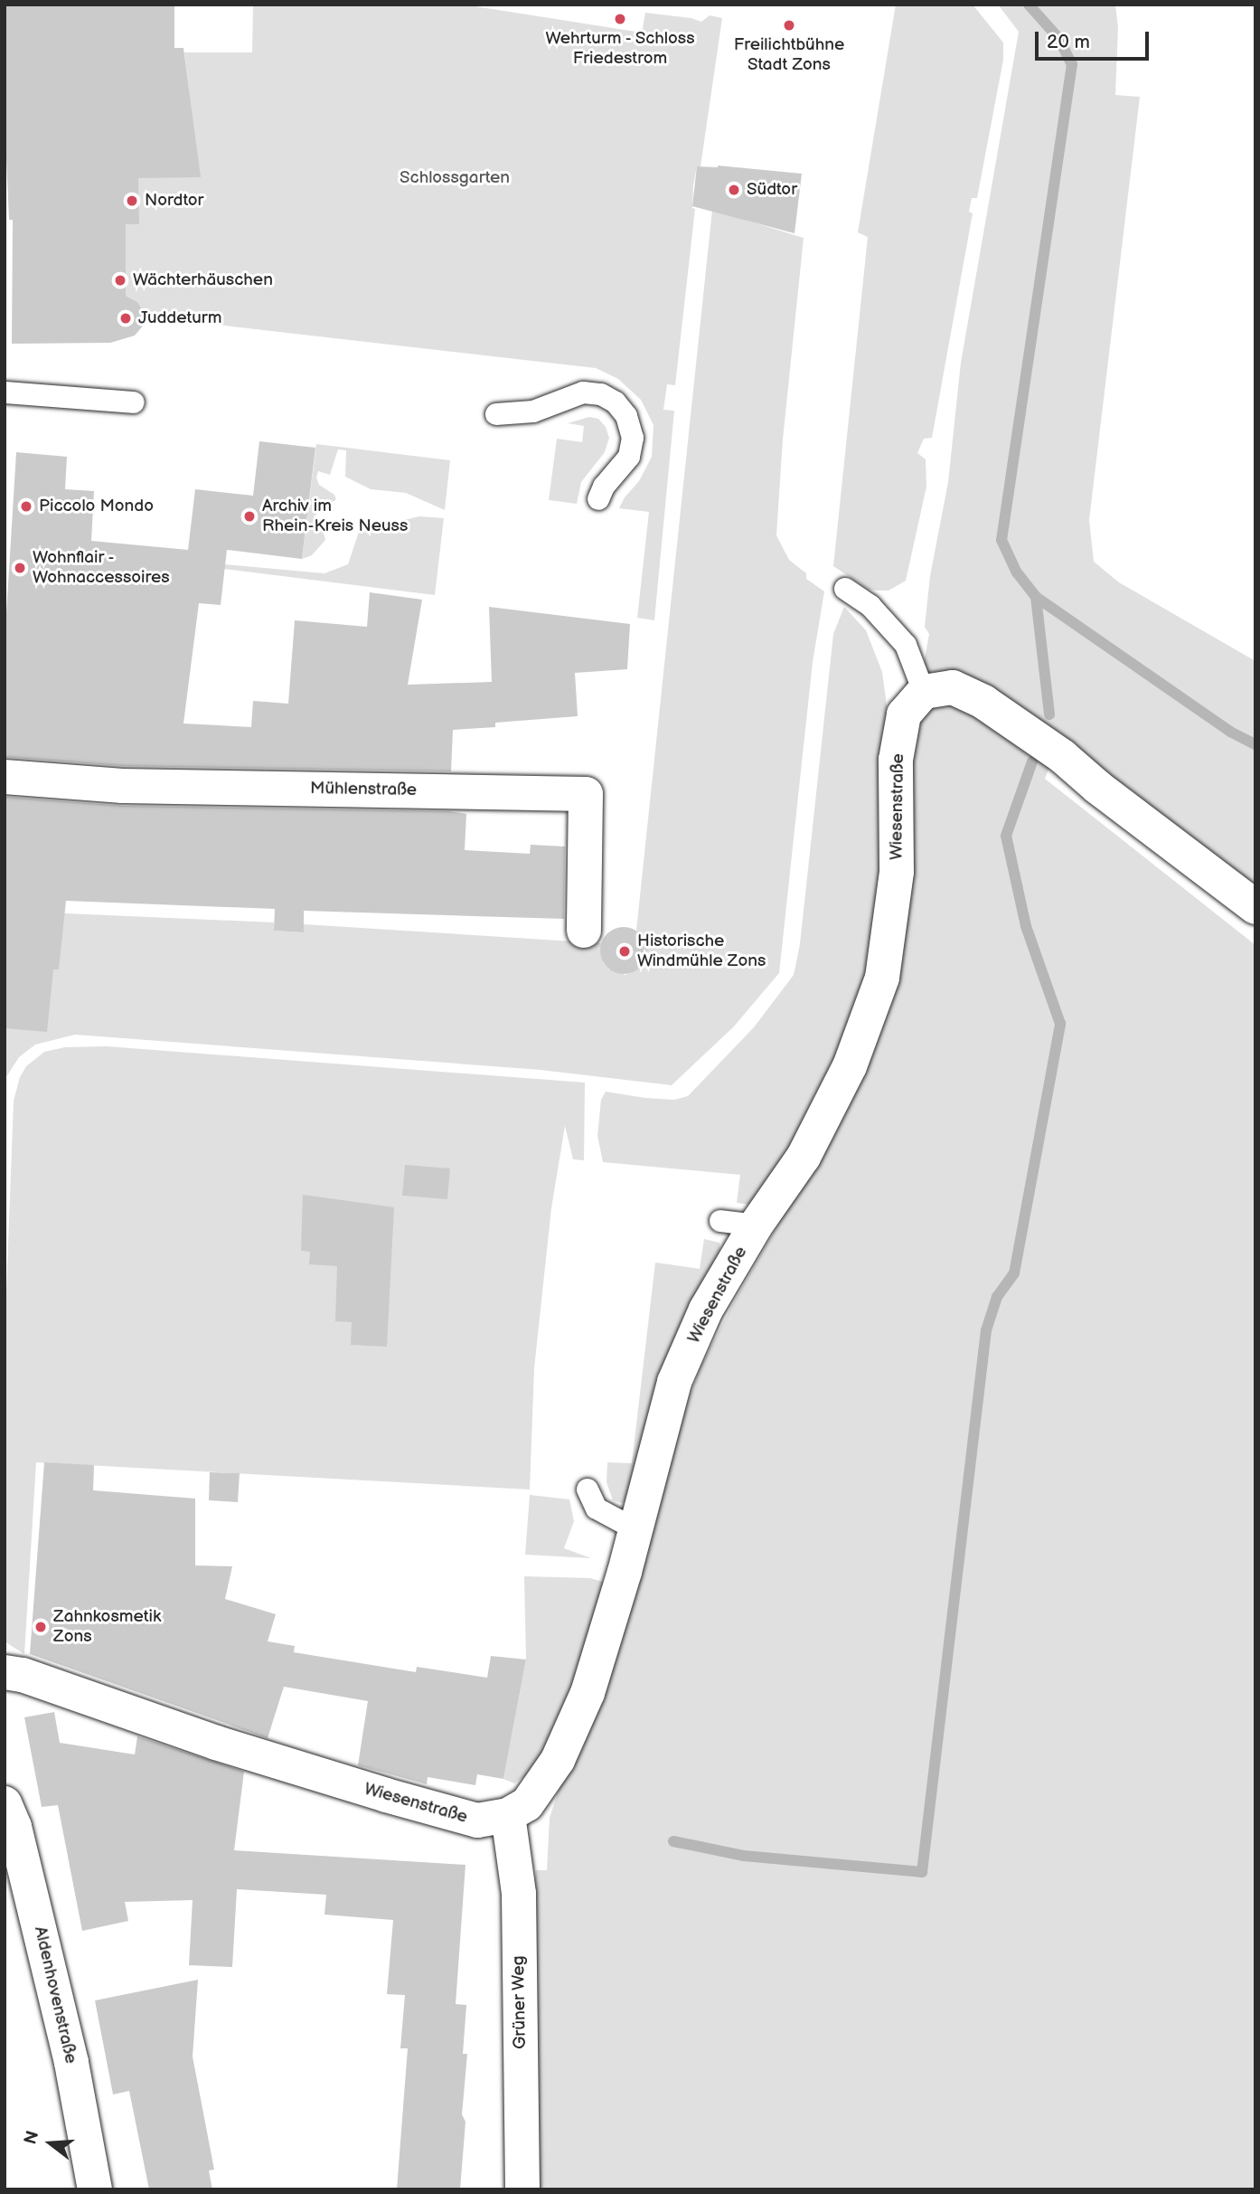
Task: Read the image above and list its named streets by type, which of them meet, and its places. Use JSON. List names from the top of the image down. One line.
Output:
{"streets":{"street":["Mühlenstraße","Wiesenstraße","Aldenhovenstraße","Grüner Weg"]},"crossings":[["Wiesenstraße","Grüner Weg"]],"parks":["Schlossgarten"],"places":["Wehrturm - Schloss Friedestrom","Freilichtbühne Stadt Zons","Südtor","Nordtor","Wächterhäuschen","Juddeturm","Piccolo Mondo","Archiv im Rhein-Kreis Neuss","Wohnflair - Wohnaccessoires","Historische Windmühle Zons","Zahnkosmetik Zons"],"scale_bar":"20 m","north":"left"}
